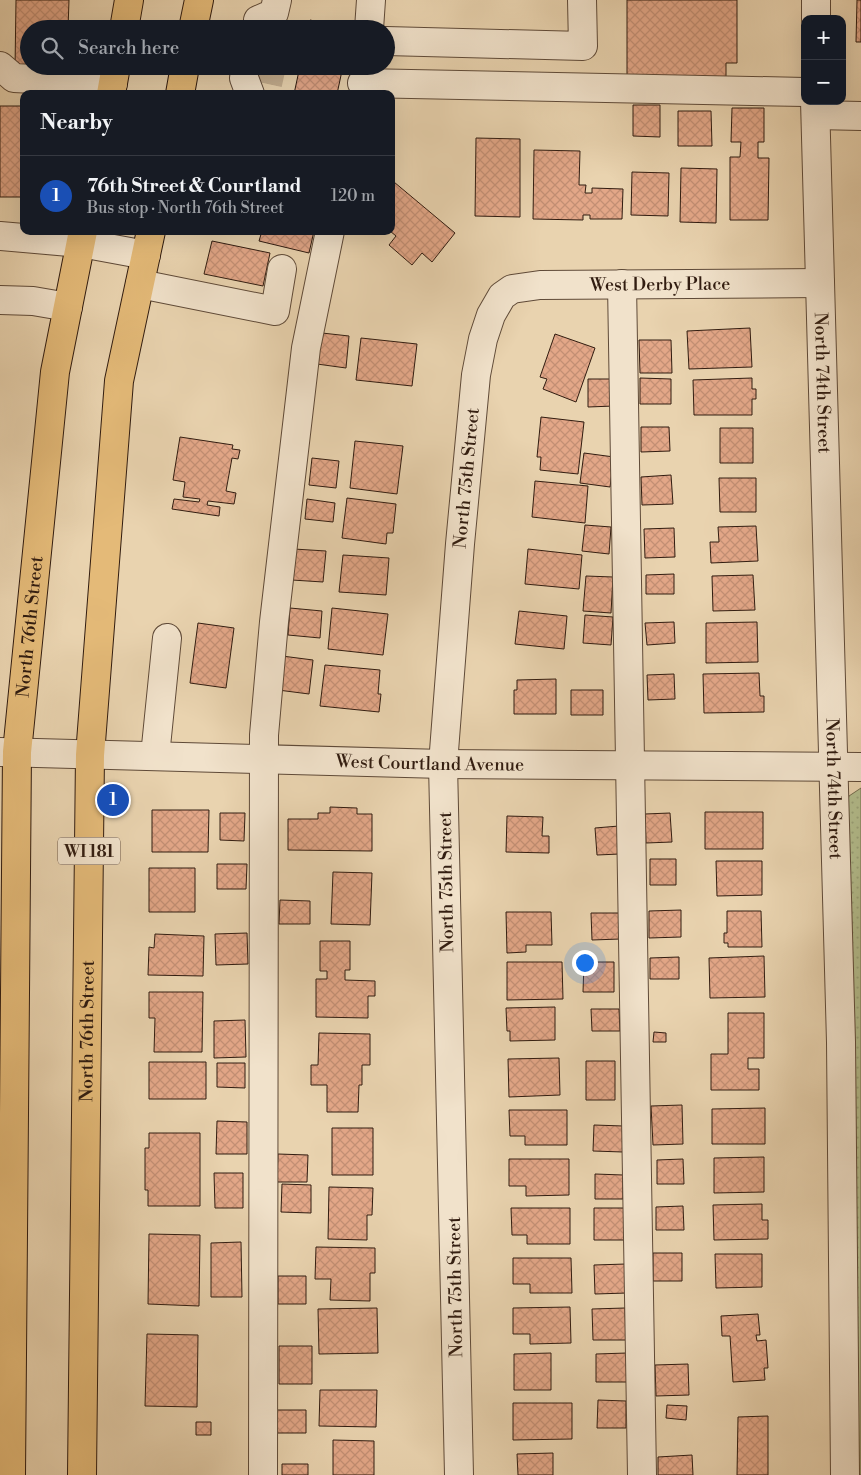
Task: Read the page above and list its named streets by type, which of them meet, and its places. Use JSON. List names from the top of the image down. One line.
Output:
{"streets":{"main road":["North 76th Street","WI 181"],"street":["West Derby Place","North 74th Street","North 75th Street","West Courtland Avenue"]},"crossings":[["West Derby Place","North 74th Street"],["West Derby Place","North 75th Street"],["North 74th Street","West Courtland Avenue"],["North 75th Street","West Courtland Avenue"],["North 76th Street","West Courtland Avenue"]],"page":{"map_buttons":["+","−"],"search":"Search here","heading":"Nearby","list":[{"mark":"1","name":"76th Street & Courtland","note":"Bus stop · North 76th Street","value":"120 m"}],"pins":"1"}}
